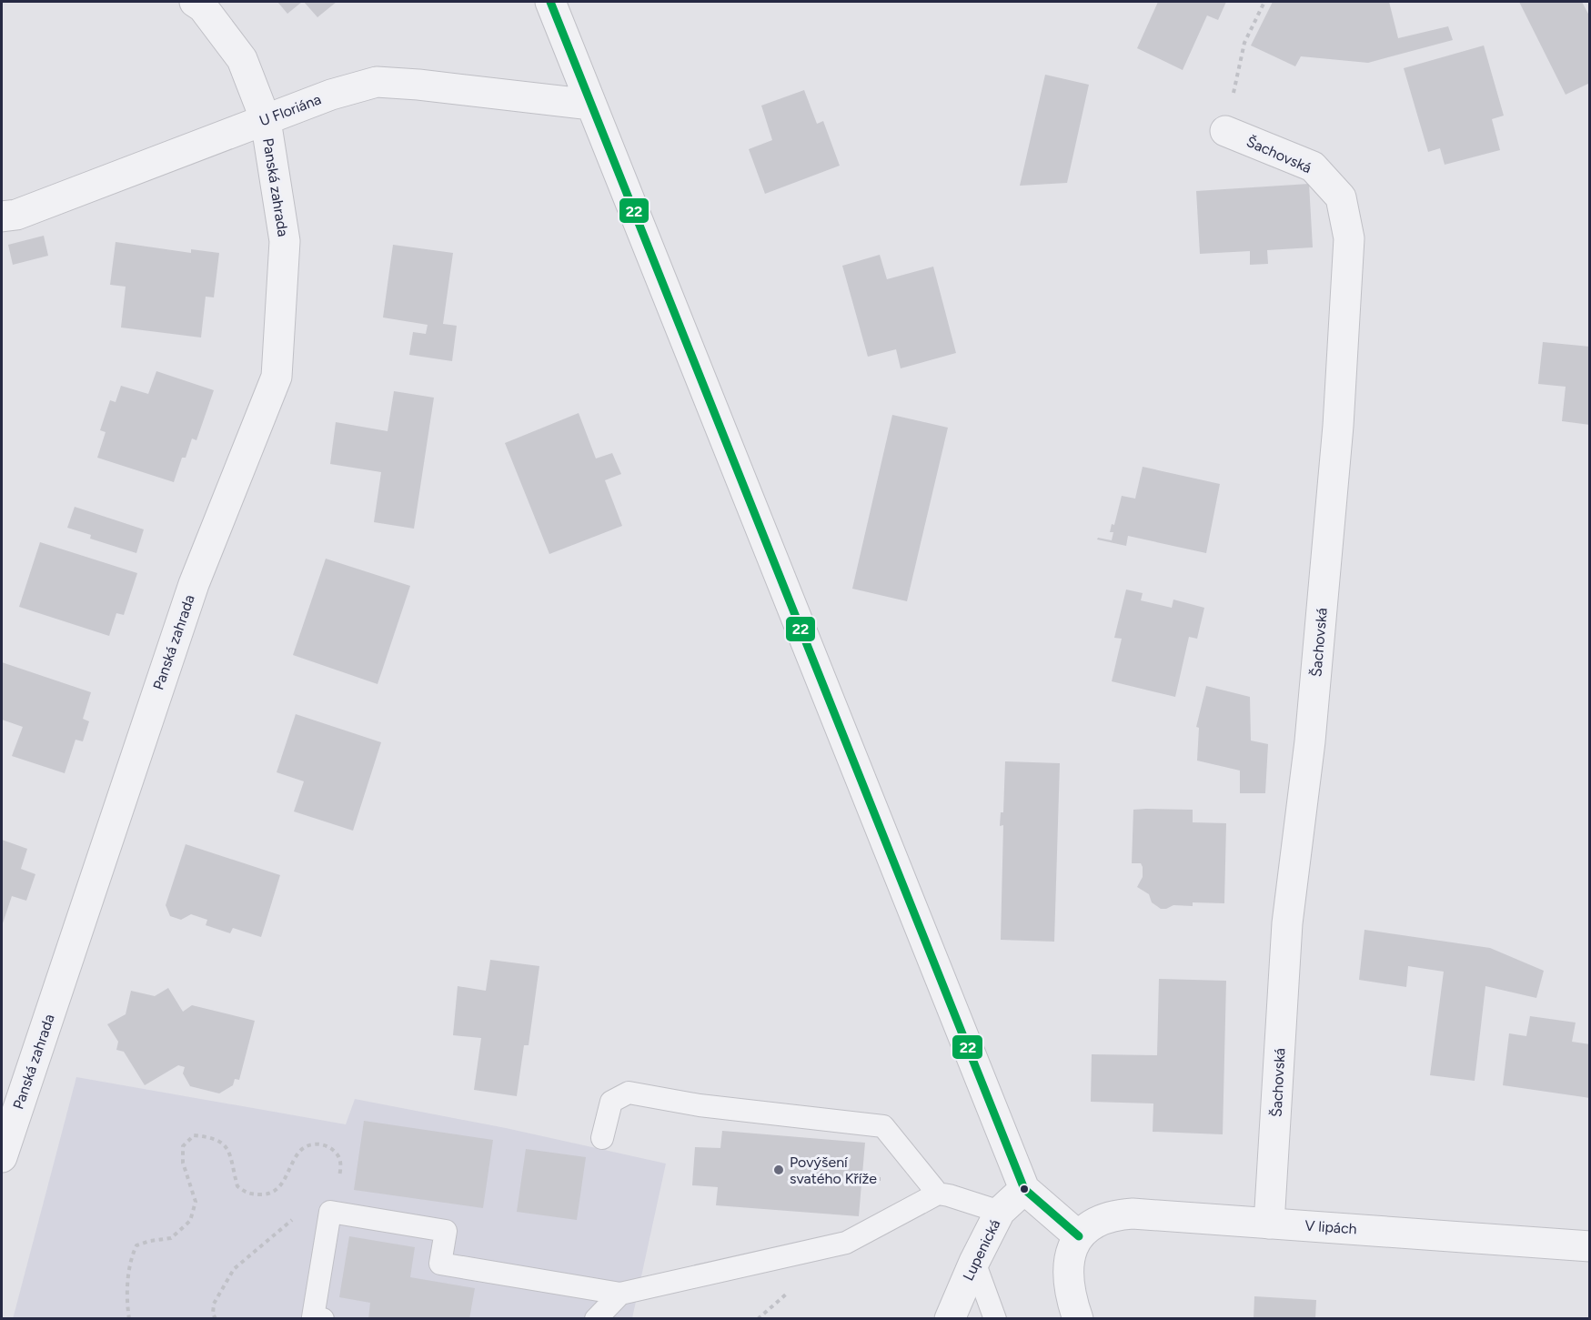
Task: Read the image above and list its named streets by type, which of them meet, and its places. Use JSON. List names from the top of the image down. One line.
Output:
{"streets":{"street":["U Floriána","Šachovská","Panská zahrada","V lipách","Lupenická"]},"crossings":[["U Floriána","Panská zahrada"],["Šachovská","V lipách"]],"places":["Povýšení svatého Kříže"],"lines":["transit line 22"]}
